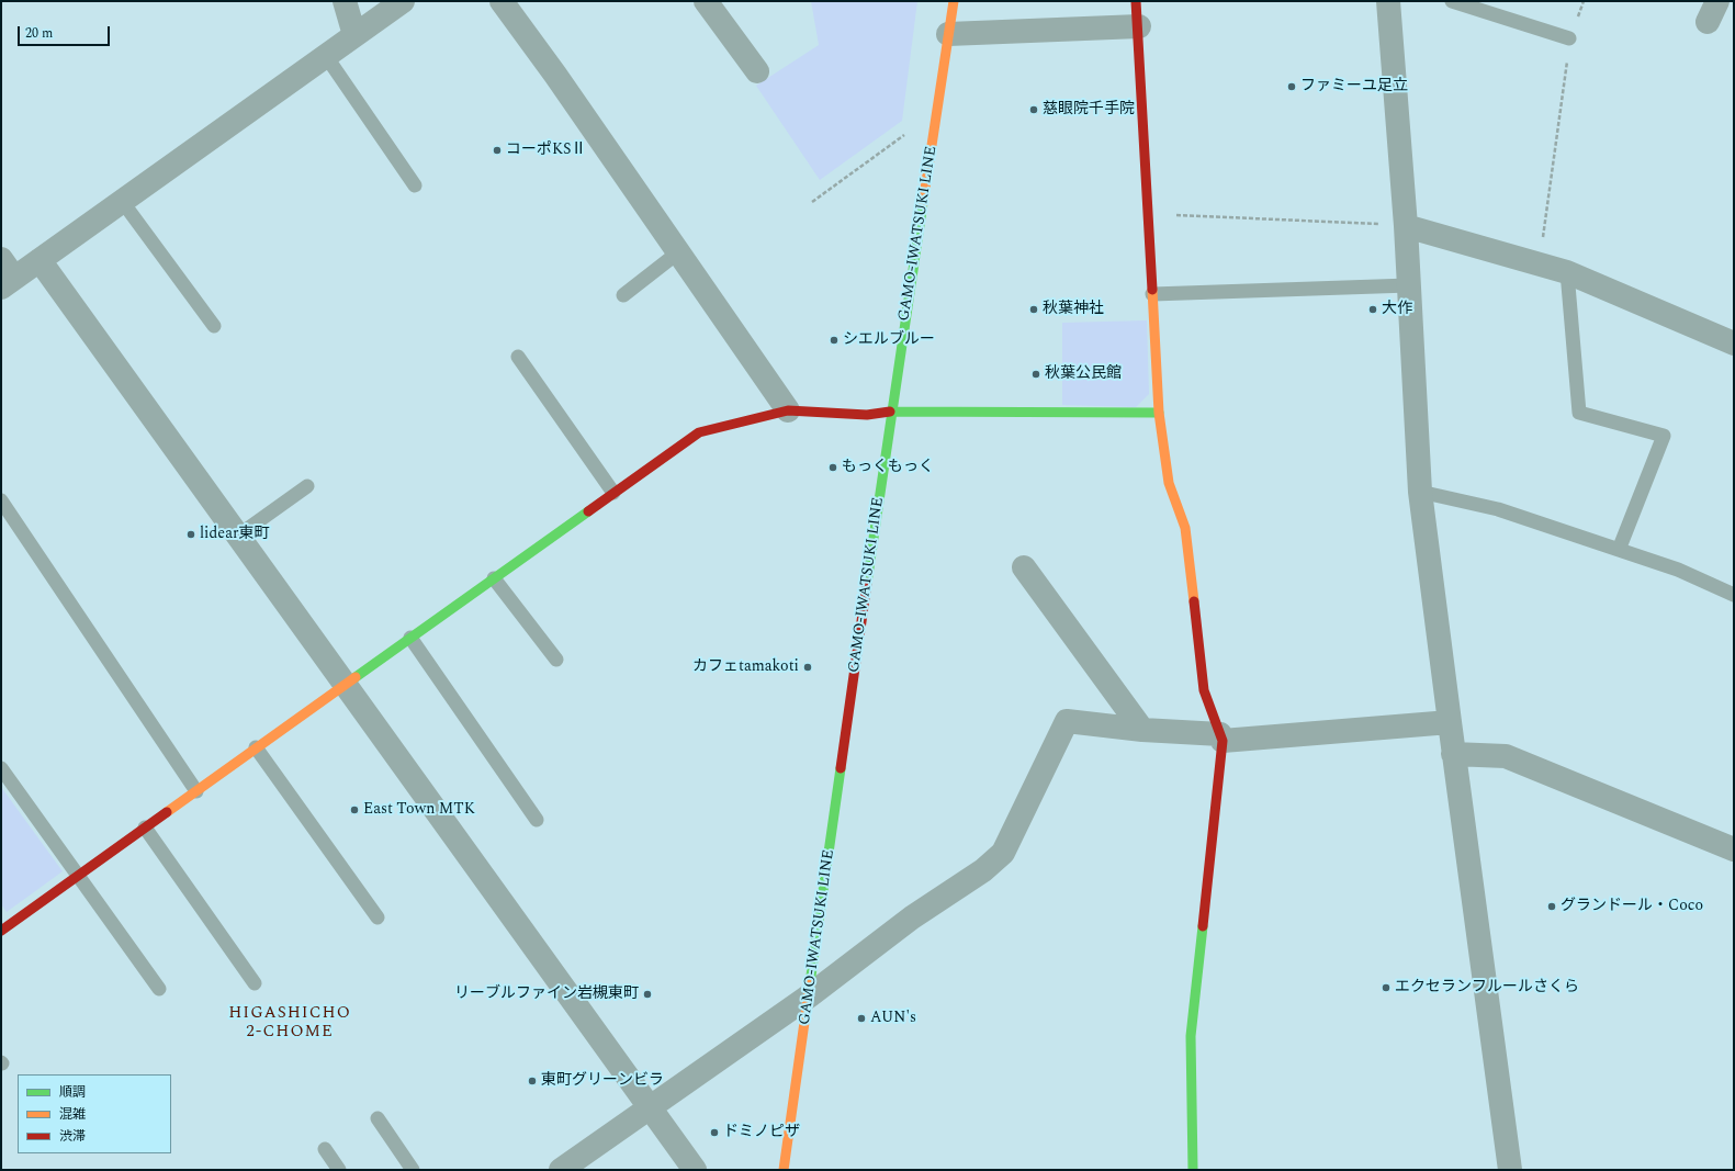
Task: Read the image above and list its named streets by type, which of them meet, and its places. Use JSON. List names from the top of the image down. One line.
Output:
{"streets":{"street":["GAMO-IWATSUKI LINE"]},"districts":["HIGASHICHO 2-CHOME"],"places":["ファミーユ足立","慈眼院千手院","コーポKSⅡ","秋葉神社","大作","シエルブルー","秋葉公民館","もっくもっく","lidear東町","カフェtamakoti","East Town MTK","グランドール・Coco","エクセランフルールさくら","リーブルファイン岩槻東町","AUN's","東町グリーンビラ","ドミノピザ"],"legend":["順調","混雑","渋滞"],"scale_bar":"20 m"}
